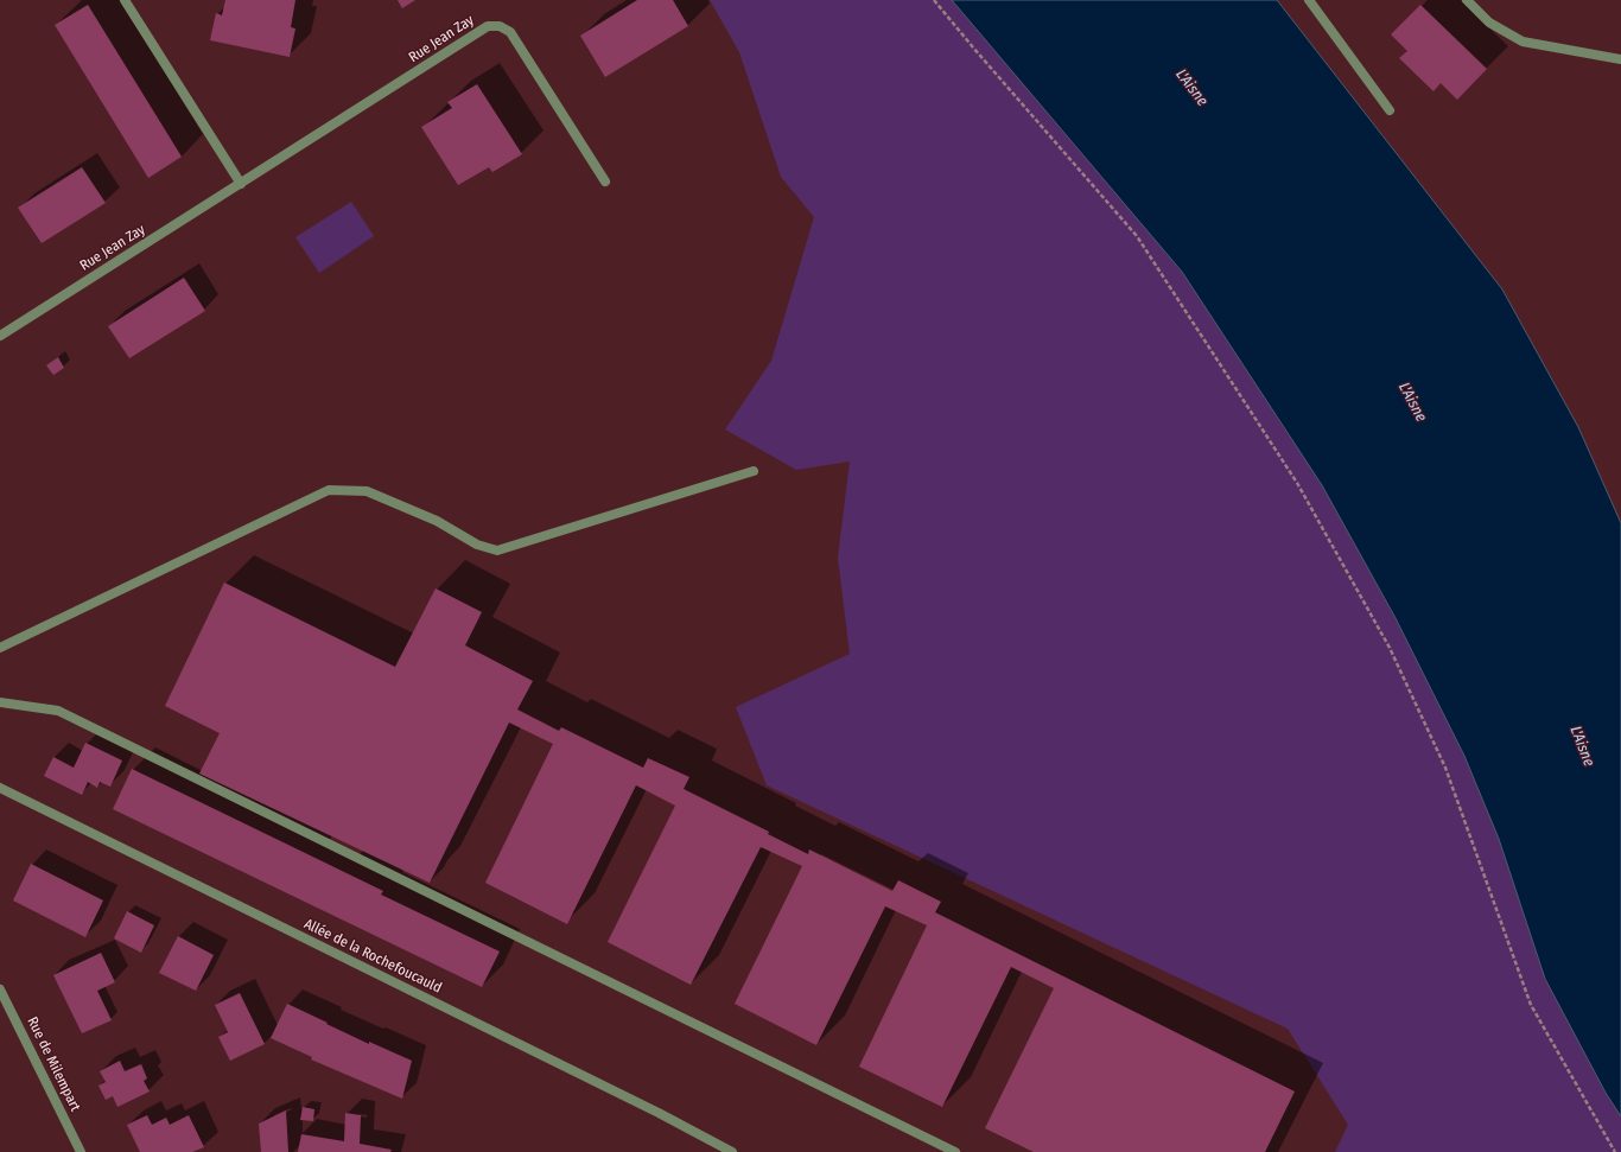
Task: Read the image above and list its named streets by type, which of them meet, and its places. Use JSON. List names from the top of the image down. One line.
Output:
{"streets":{"street":["Rue Jean Zay","Allée de la Rochefoucauld","Rue de Milempart"]},"water":["L'Aisne"]}
